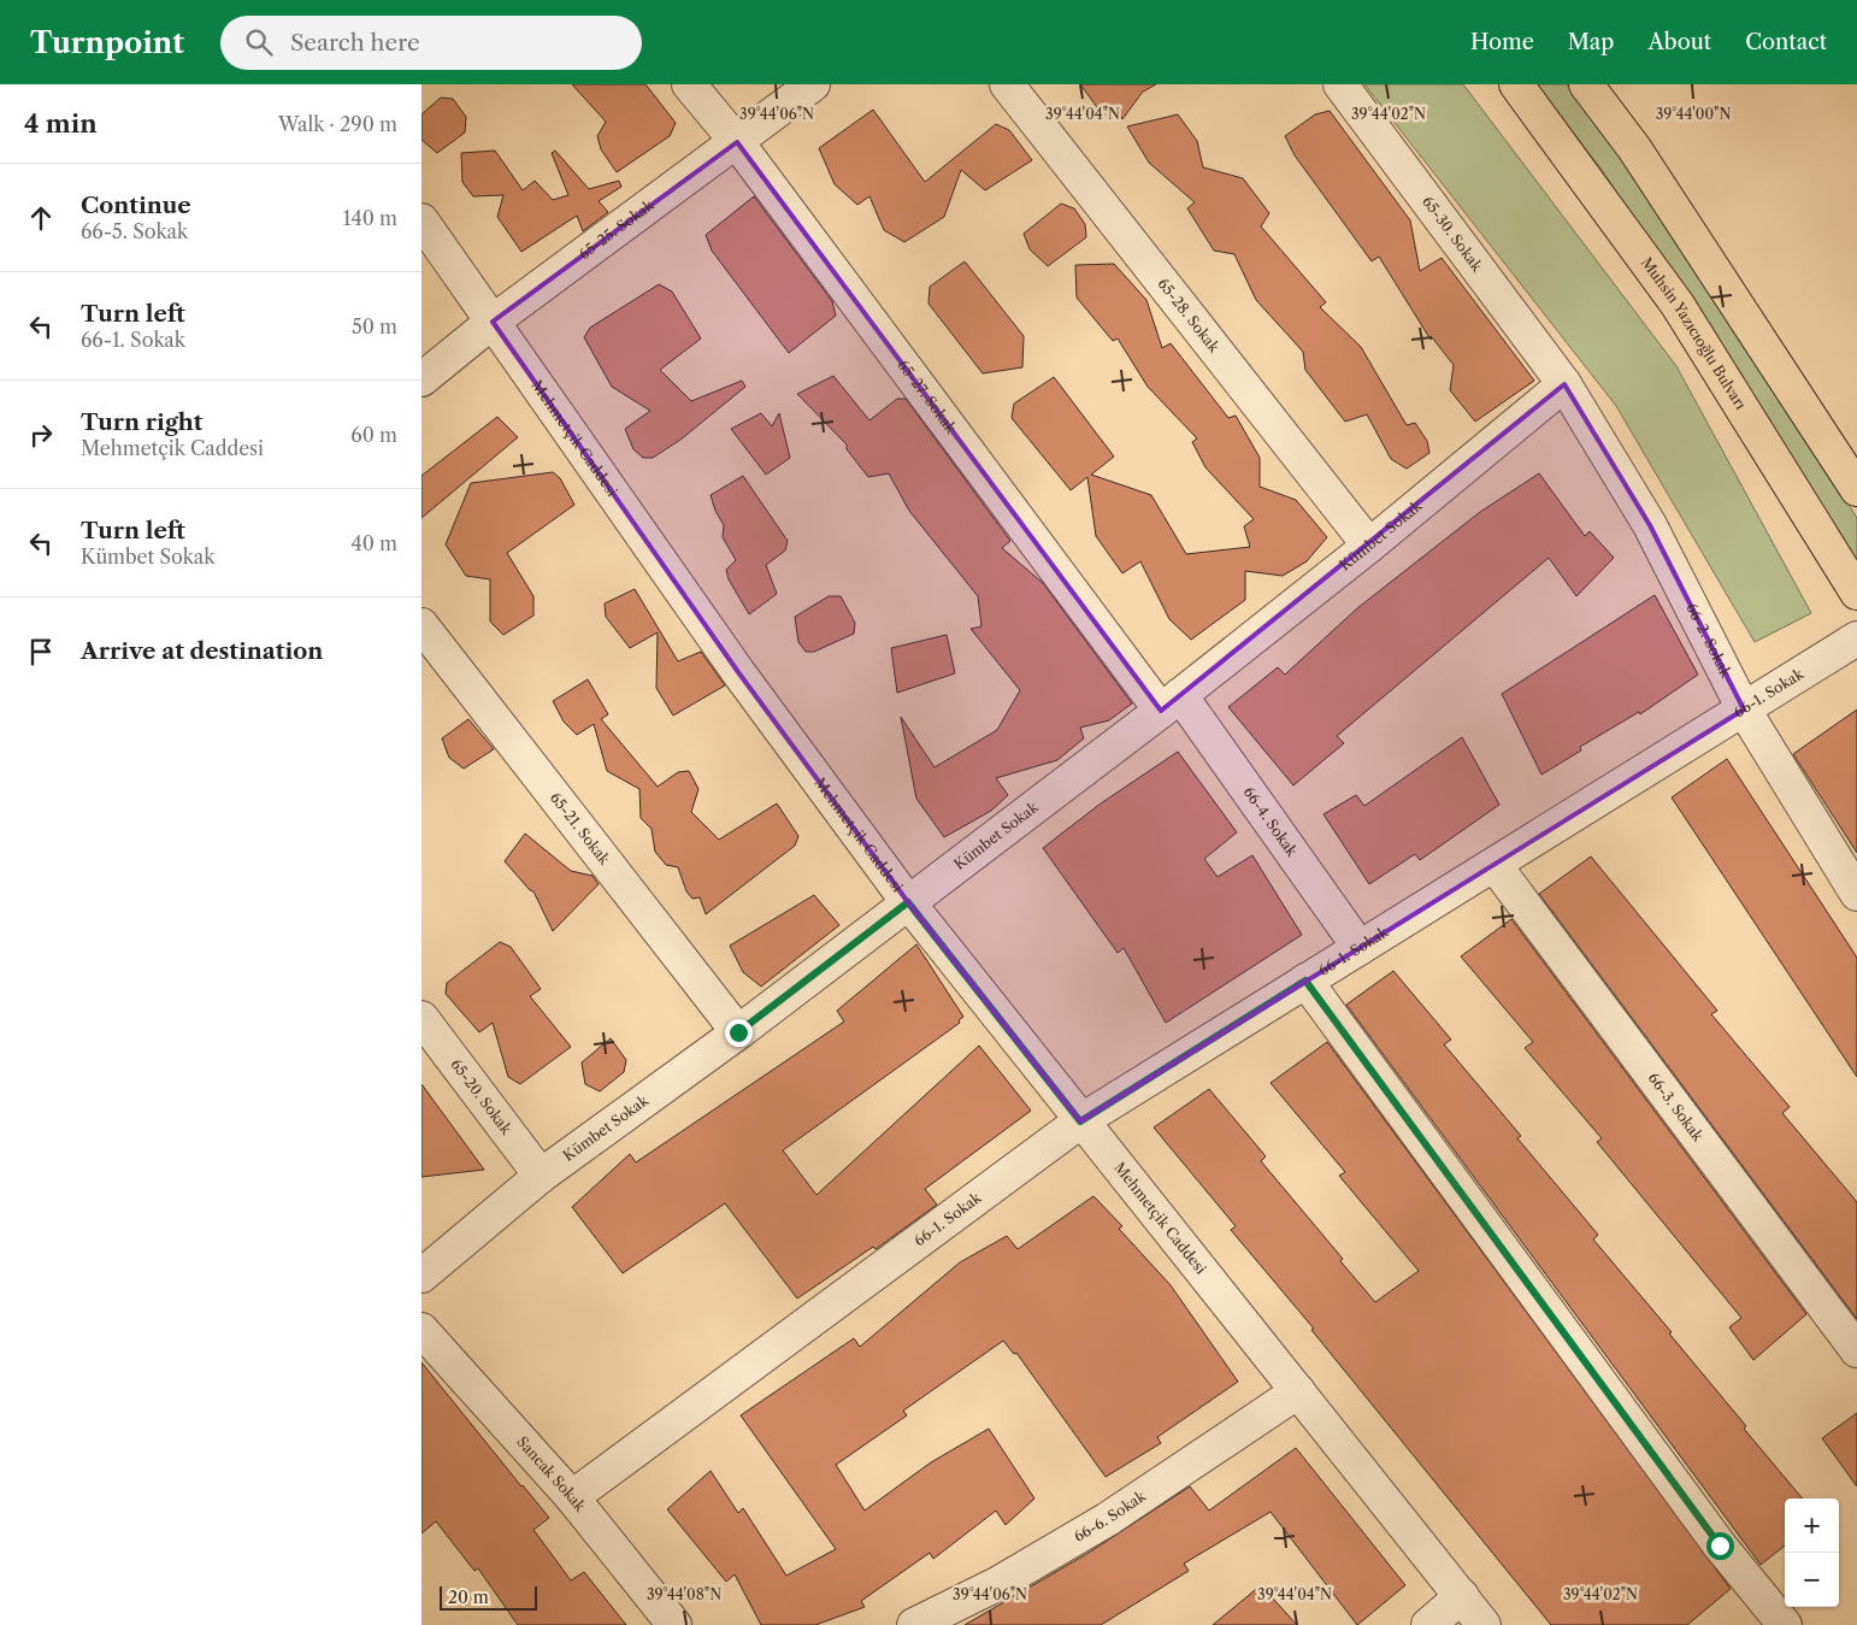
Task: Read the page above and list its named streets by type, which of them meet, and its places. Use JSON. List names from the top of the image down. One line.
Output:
{"streets":{"main road":["Muhsin Yazıcıoğlu Bulvarı"],"street":["65-25. Sokak","65-30. Sokak","65-28. Sokak","65-27. Sokak","Mehmetçik Caddesi","Kümbet Sokak","66-2. Sokak","66-1. Sokak","66-4. Sokak","65-21. Sokak","65-20. Sokak","66-3. Sokak","Sancak Sokak","66-6. Sokak"]},"crossings":[["65-25. Sokak","65-27. Sokak"],["65-25. Sokak","Mehmetçik Caddesi"],["65-30. Sokak","Kümbet Sokak"],["65-30. Sokak","66-2. Sokak"],["65-28. Sokak","Kümbet Sokak"],["65-27. Sokak","Kümbet Sokak"],["65-27. Sokak","66-4. Sokak"],["Mehmetçik Caddesi","Kümbet Sokak"],["Mehmetçik Caddesi","66-1. Sokak"],["Mehmetçik Caddesi","66-6. Sokak"],["Kümbet Sokak","66-2. Sokak"],["Kümbet Sokak","66-4. Sokak"],["Kümbet Sokak","65-21. Sokak"],["Kümbet Sokak","65-20. Sokak"],["66-2. Sokak","66-1. Sokak"],["66-1. Sokak","66-4. Sokak"],["66-1. Sokak","66-3. Sokak"],["66-1. Sokak","Sancak Sokak"]],"scale_bar":"20 m","page":{"header":"Turnpoint","search":"Search here","nav":["Home","Map","About","Contact"],"heading":["4 min","Walk · 290 m"],"list":[["Continue","66-5. Sokak","140 m"],["Turn left","66-1. Sokak","50 m"],["Turn right","Mehmetçik Caddesi","60 m"],["Turn left","Kümbet Sokak","40 m"],"Arrive at destination"],"map_buttons":["+","−"],"scale":"20 m"},"coordinates":["39°44'06\"N","39°44'04\"N","39°44'02\"N","39°44'00\"N","39°44'08\"N"]}
